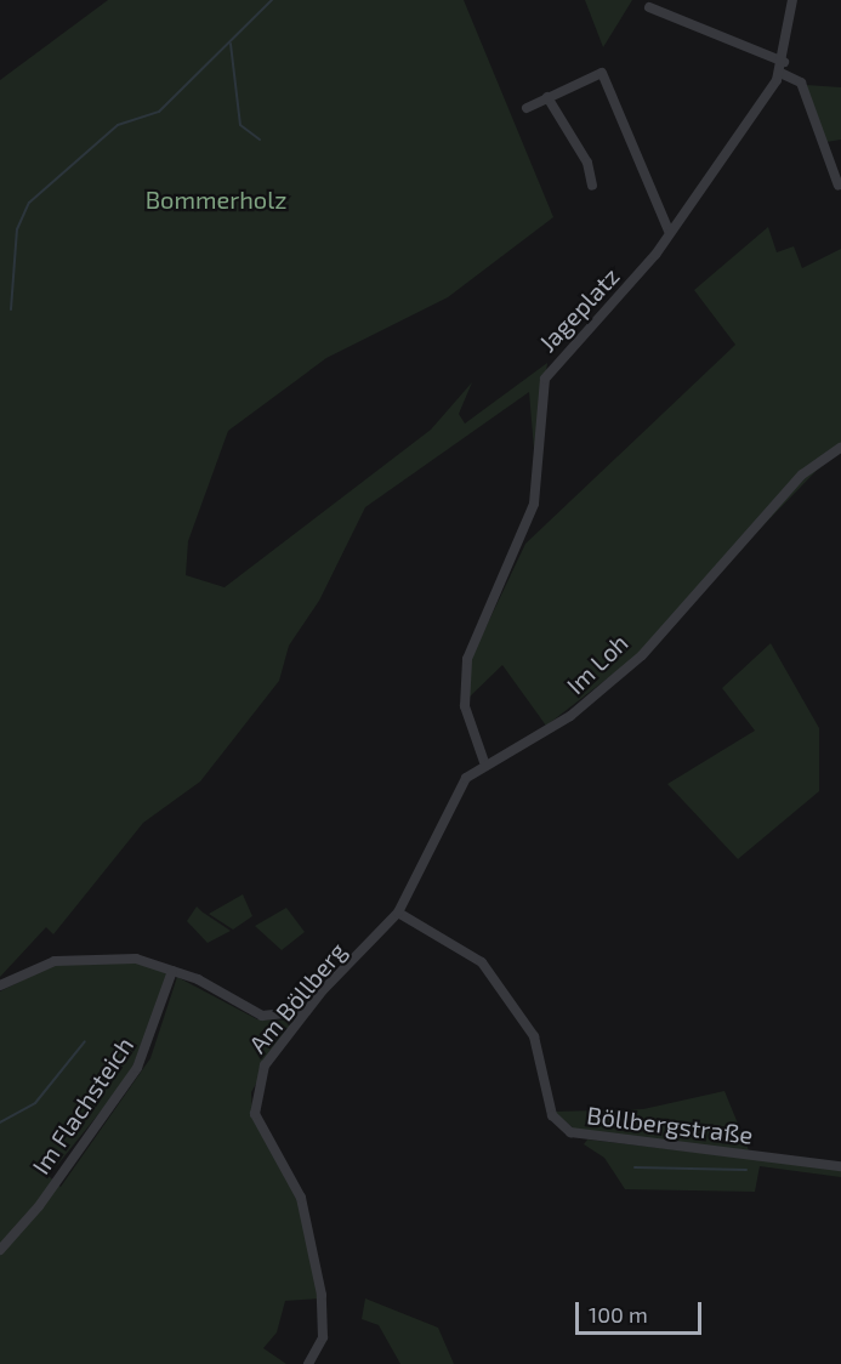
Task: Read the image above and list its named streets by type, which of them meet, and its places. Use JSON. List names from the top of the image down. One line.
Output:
{"streets":{"street":["Jageplatz","Im Loh","Am Böllberg","Im Flachsteich","Böllbergstraße"]},"crossings":[["Jageplatz","Im Loh"],["Im Loh","Am Böllberg"],["Im Loh","Böllbergstraße"],["Am Böllberg","Böllbergstraße"]],"parks":["Bommerholz"],"scale_bar":"100 m"}
